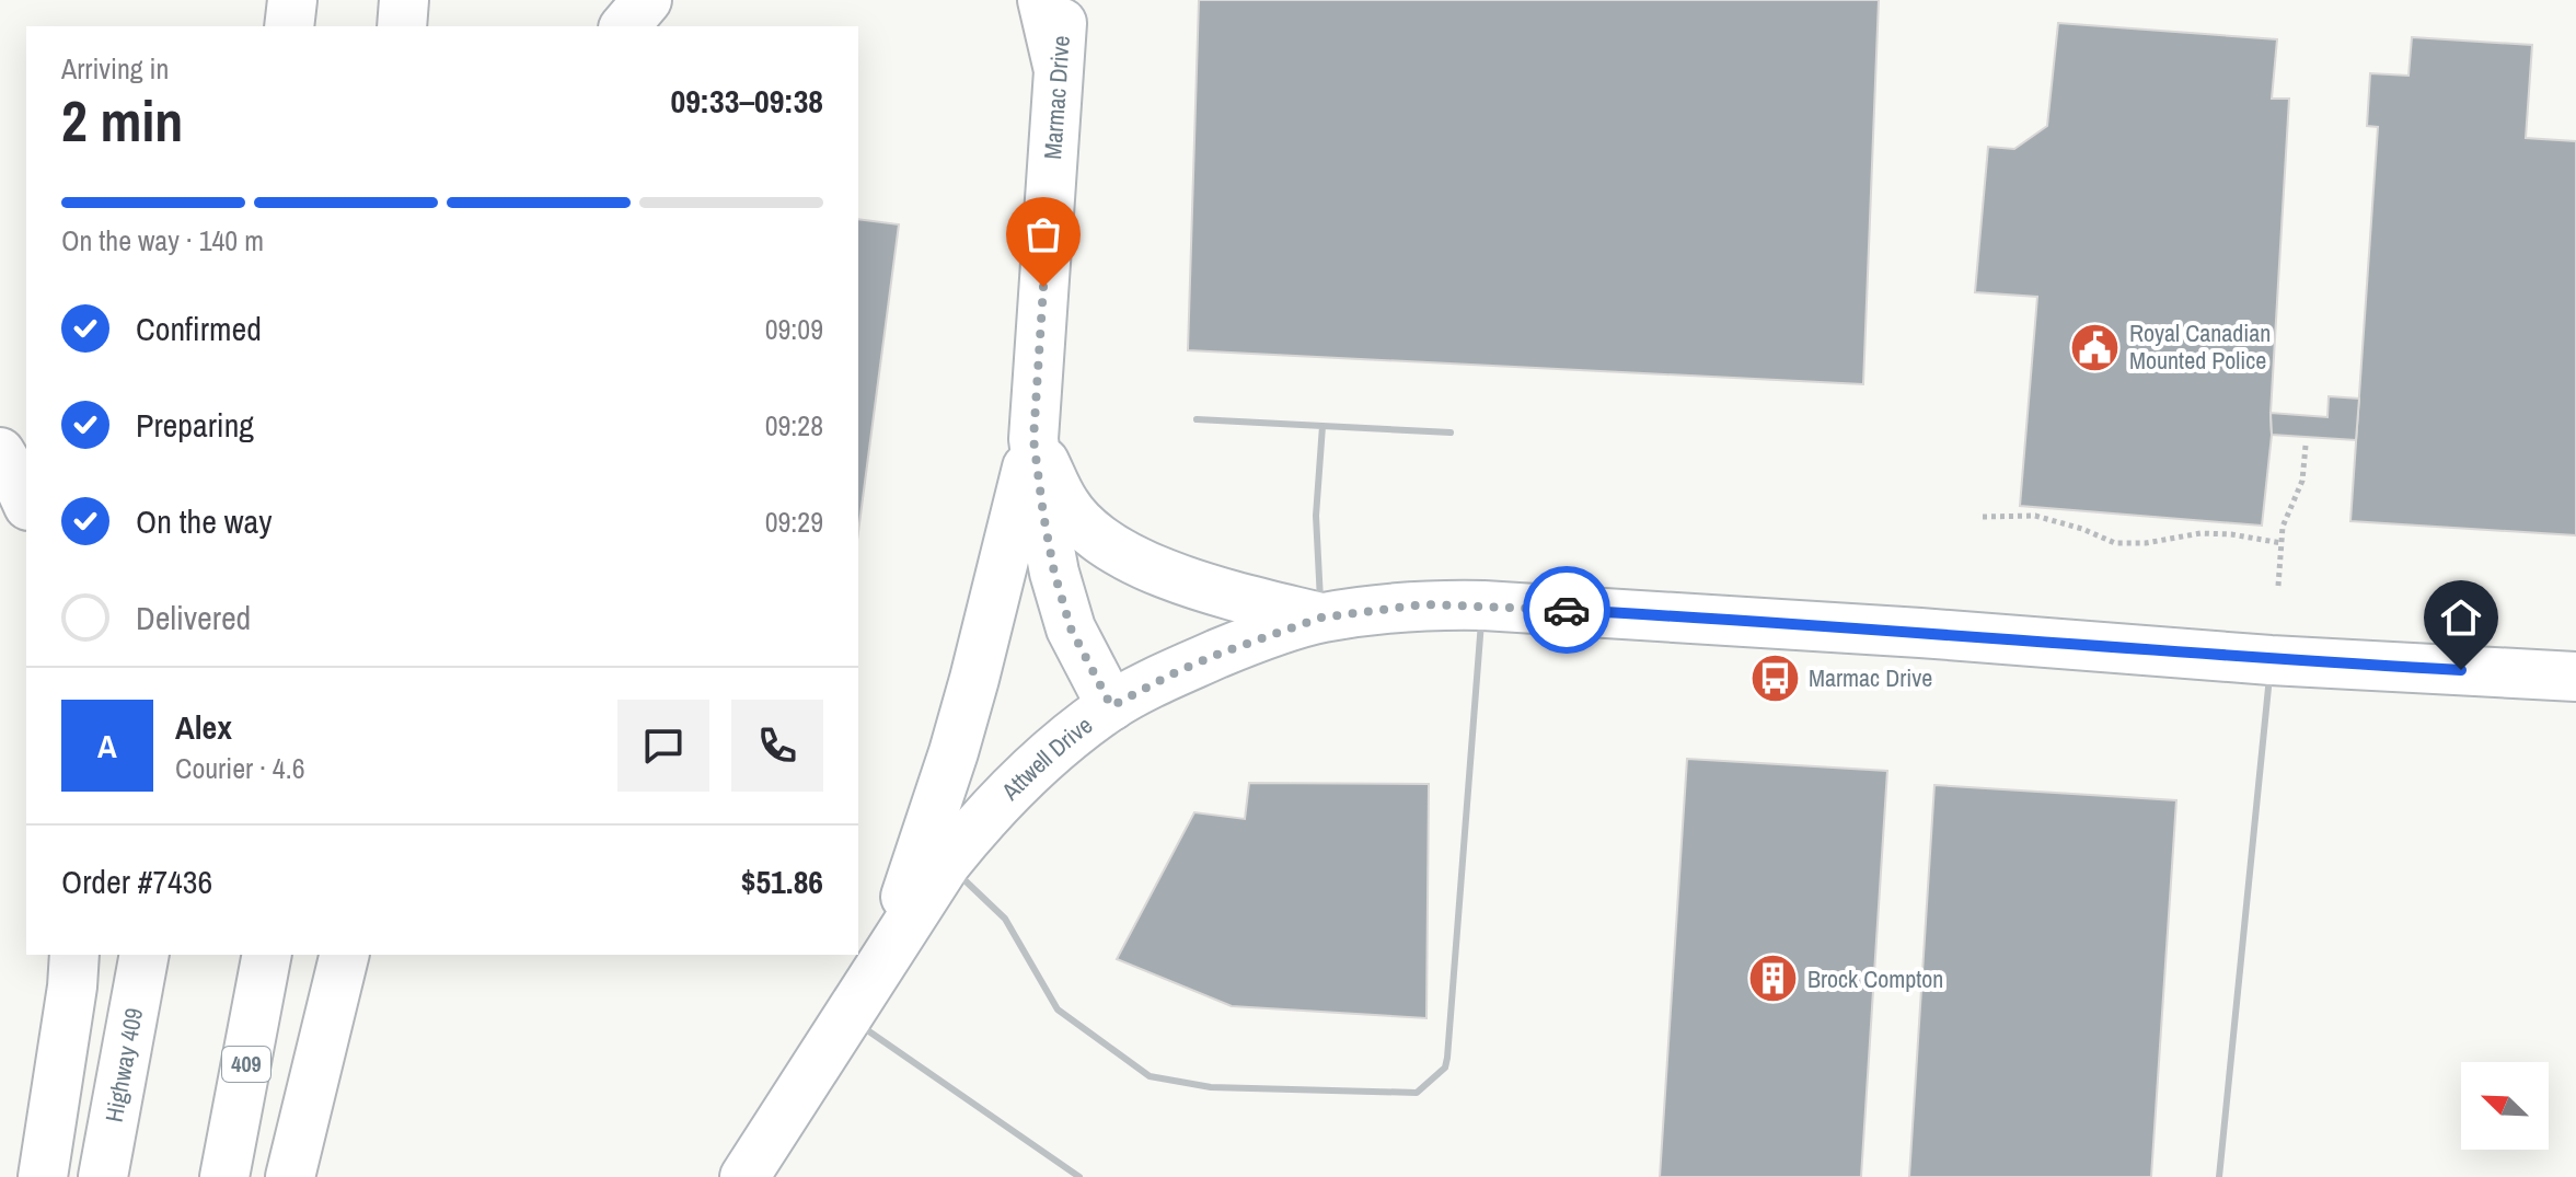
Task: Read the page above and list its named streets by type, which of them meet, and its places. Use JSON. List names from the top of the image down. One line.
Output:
{"streets":{"main road":["Marmac Drive","Attwell Drive","Highway 409","409"]},"crossings":[["Marmac Drive","Attwell Drive"]],"places":{"public building":["Royal Canadian Mounted Police"],"bus stop":["Marmac Drive"],"building":["Brock Compton"]},"north":"top left","page":{"heading":["2 min","Arriving in","09:33–09:38"],"panel":["Alex","Courier · 4.6","Order #7436","$51.86"],"bar":"On the way · 140 m","list":[["Confirmed","09:09"],["Preparing","09:28"],["On the way","09:29"],"Delivered"],"round":"A"}}
